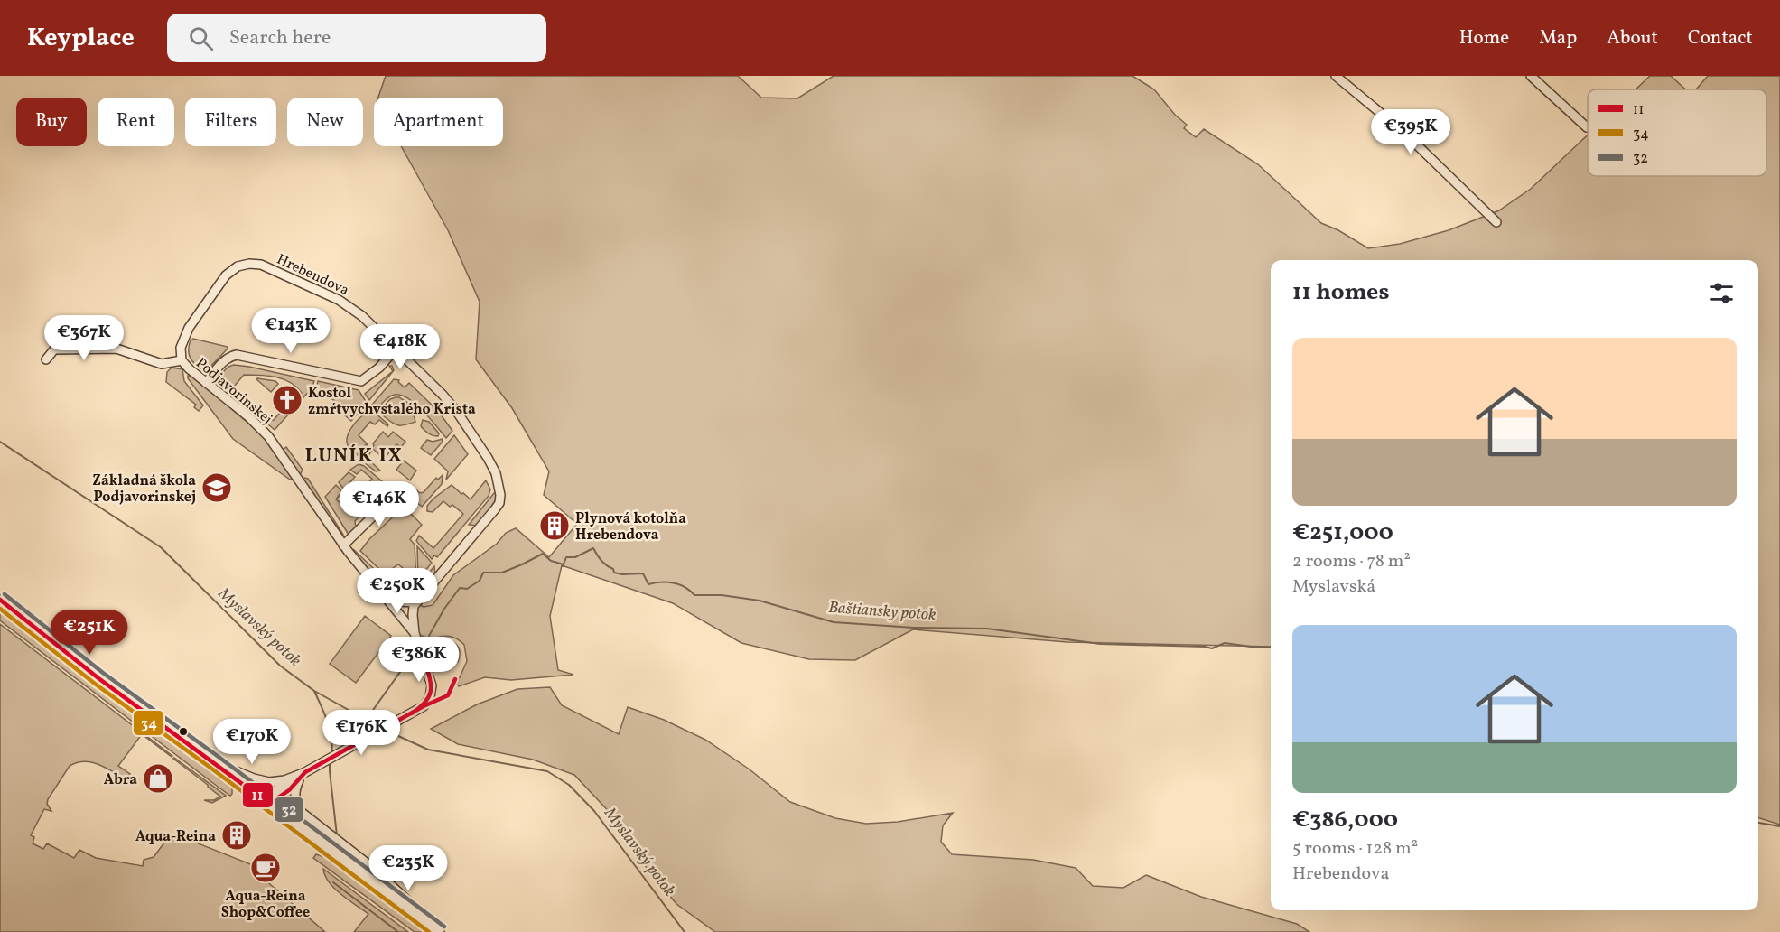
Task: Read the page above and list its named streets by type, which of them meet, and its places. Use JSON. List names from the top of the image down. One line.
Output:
{"streets":{"street":["Hrebendova","Podjavorinskej"]},"crossings":[["Hrebendova","Podjavorinskej"]],"districts":["LUNÍK IX"],"water":["Baštiansky potok","Myslavský potok"],"places":{"church":["Kostol zmŕtvychvstalého Krista"],"school or university":["Základná škola Podjavorinskej"],"building":["Plynová kotolňa Hrebendova","Aqua-Reina"],"shop":["Abra"],"cafe":["Aqua-Reina Shop&Coffee"]},"lines":["transit line 32","transit line 11","transit line 34"],"legend":["11","34","32"],"page":{"header":"Keyplace","search":"Search here","nav":["Home","Map","About","Contact"],"chip":["Buy","Rent","Filters","New","Apartment"],"price":["€395K","€143K","€367K","€418K","€146K","€250K","€251K","€386K","€176K","€170K","€235K"],"heading":"11 homes","list":[{"name":"€251,000","note":"2 rooms · 78 m² · Myslavská"},{"name":"€386,000","note":"5 rooms · 128 m² · Hrebendova"}]}}
